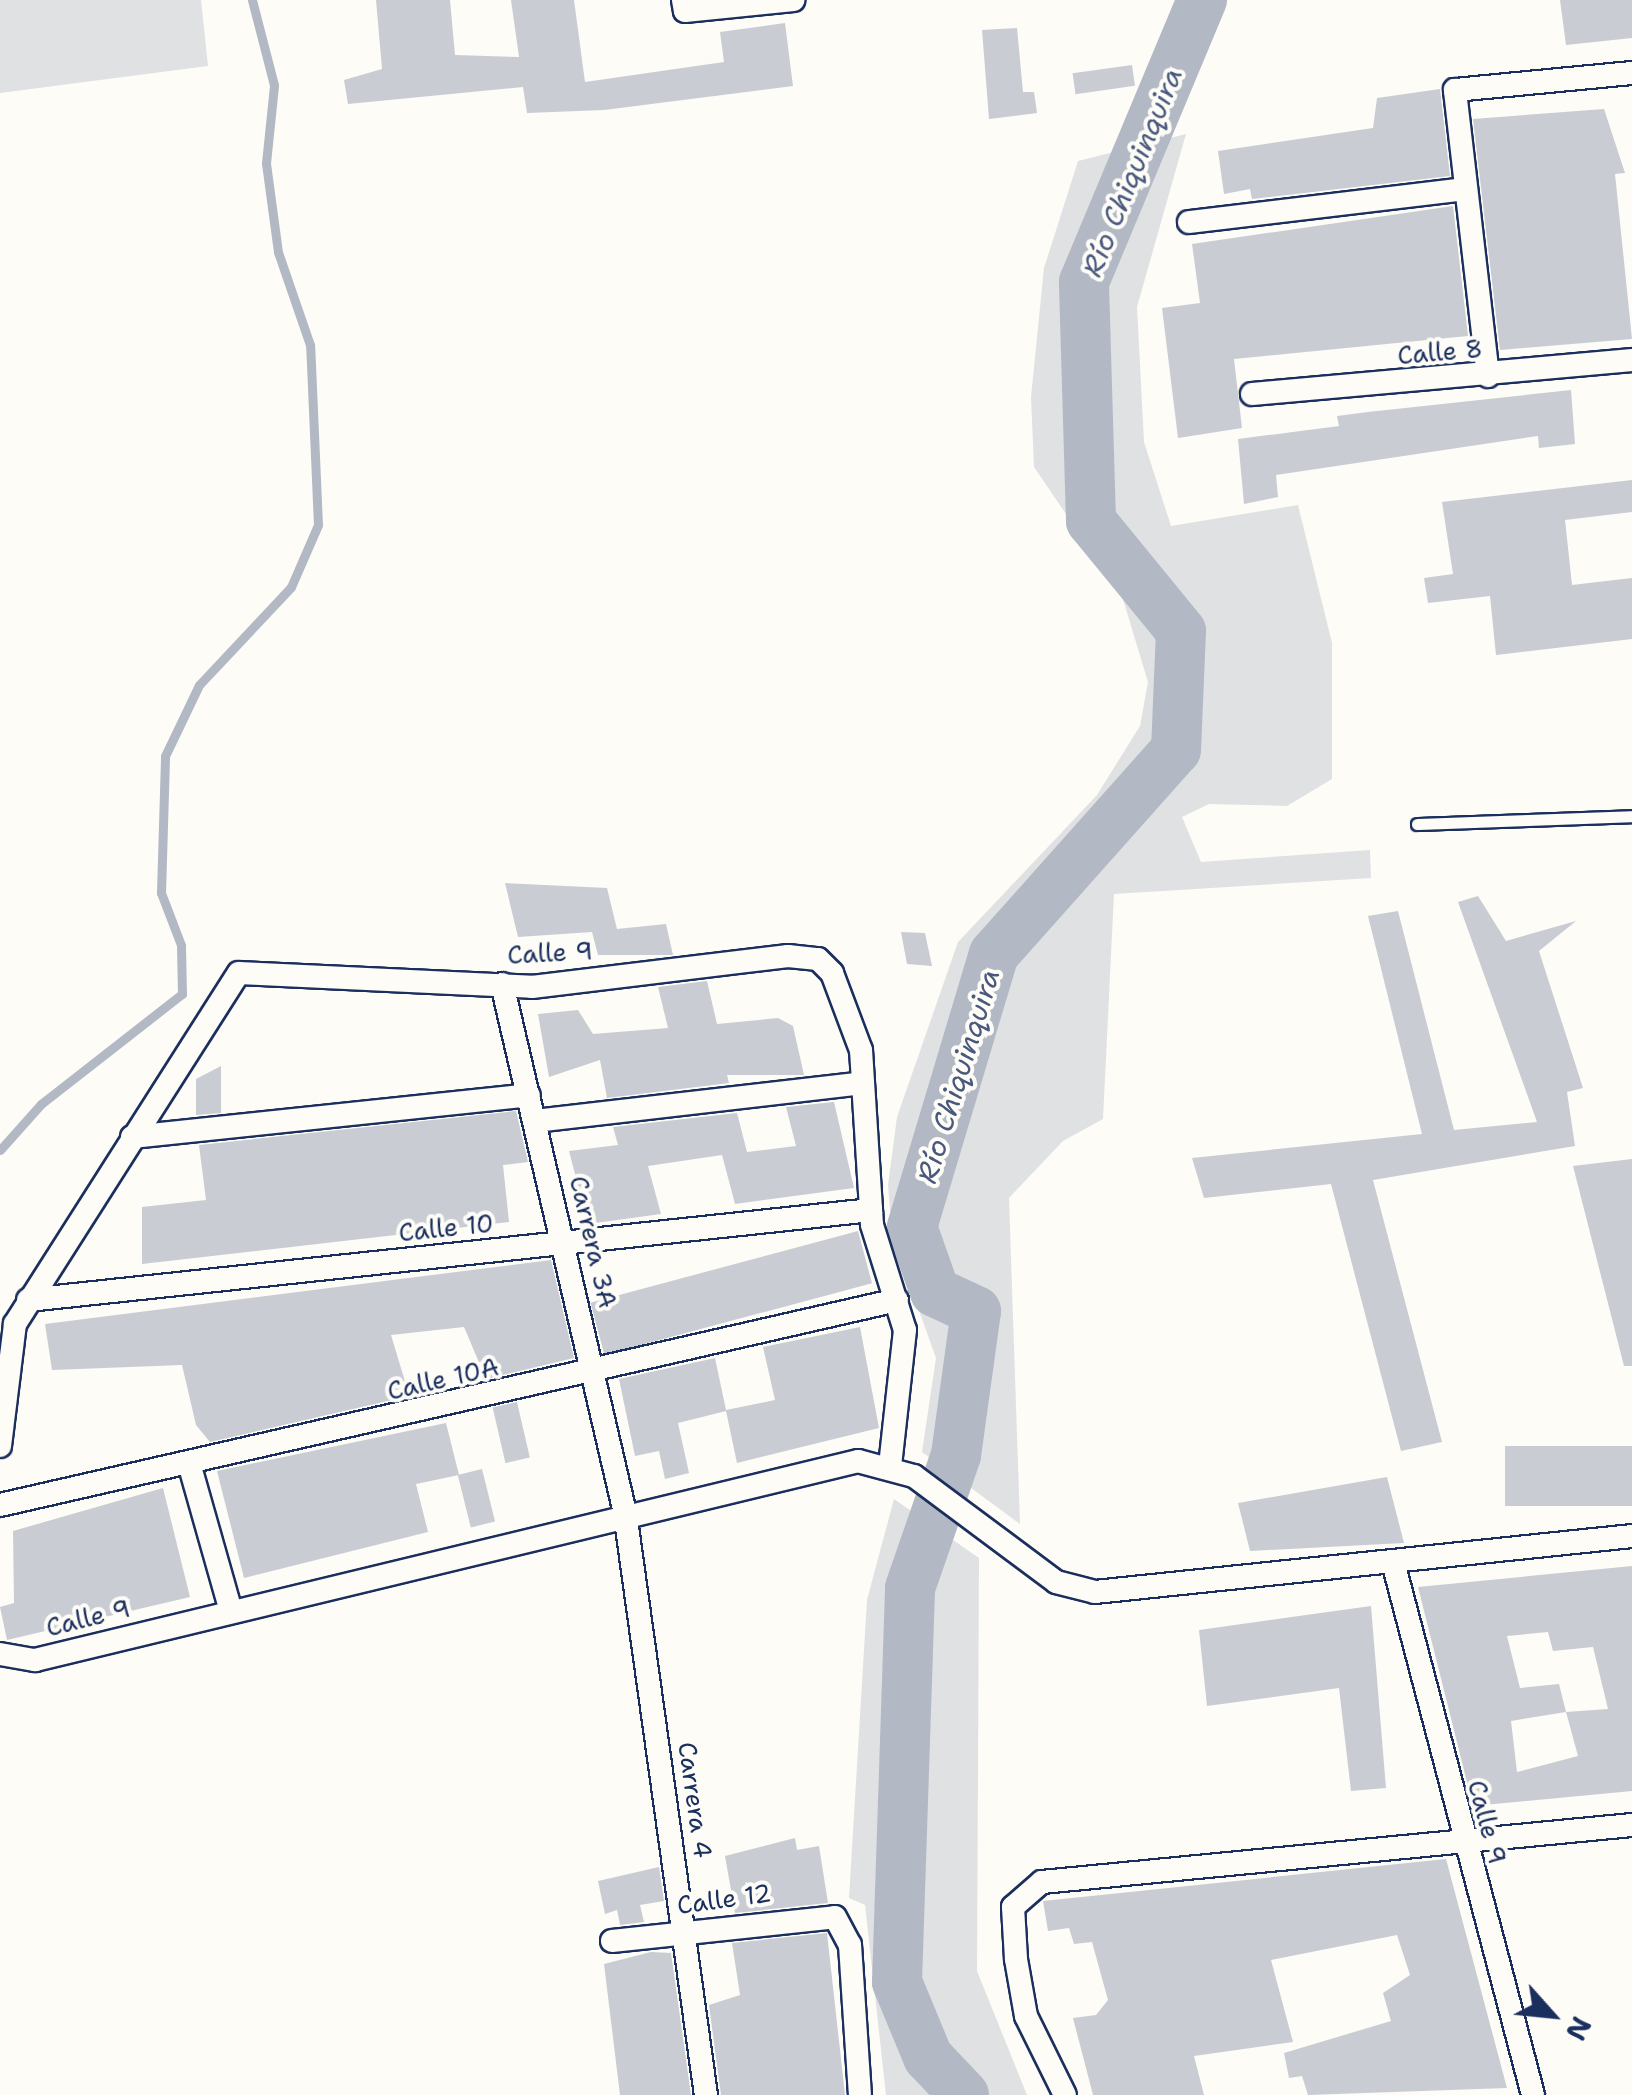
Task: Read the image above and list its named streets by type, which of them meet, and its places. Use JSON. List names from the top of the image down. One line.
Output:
{"streets":{"street":["Calle 8","Calle 9","Calle 10","Carrera 3A","Calle 10A","Carrera 4","Calle 12"]},"crossings":[["Calle 9","Calle 10"],["Calle 9","Carrera 3A"],["Calle 9","Calle 10A"],["Calle 9","Carrera 4"],["Calle 10","Carrera 3A"],["Carrera 3A","Calle 10A"],["Carrera 3A","Carrera 4"],["Carrera 4","Calle 12"]],"water":["Río Chiquinquira"],"north":"bottom right"}
